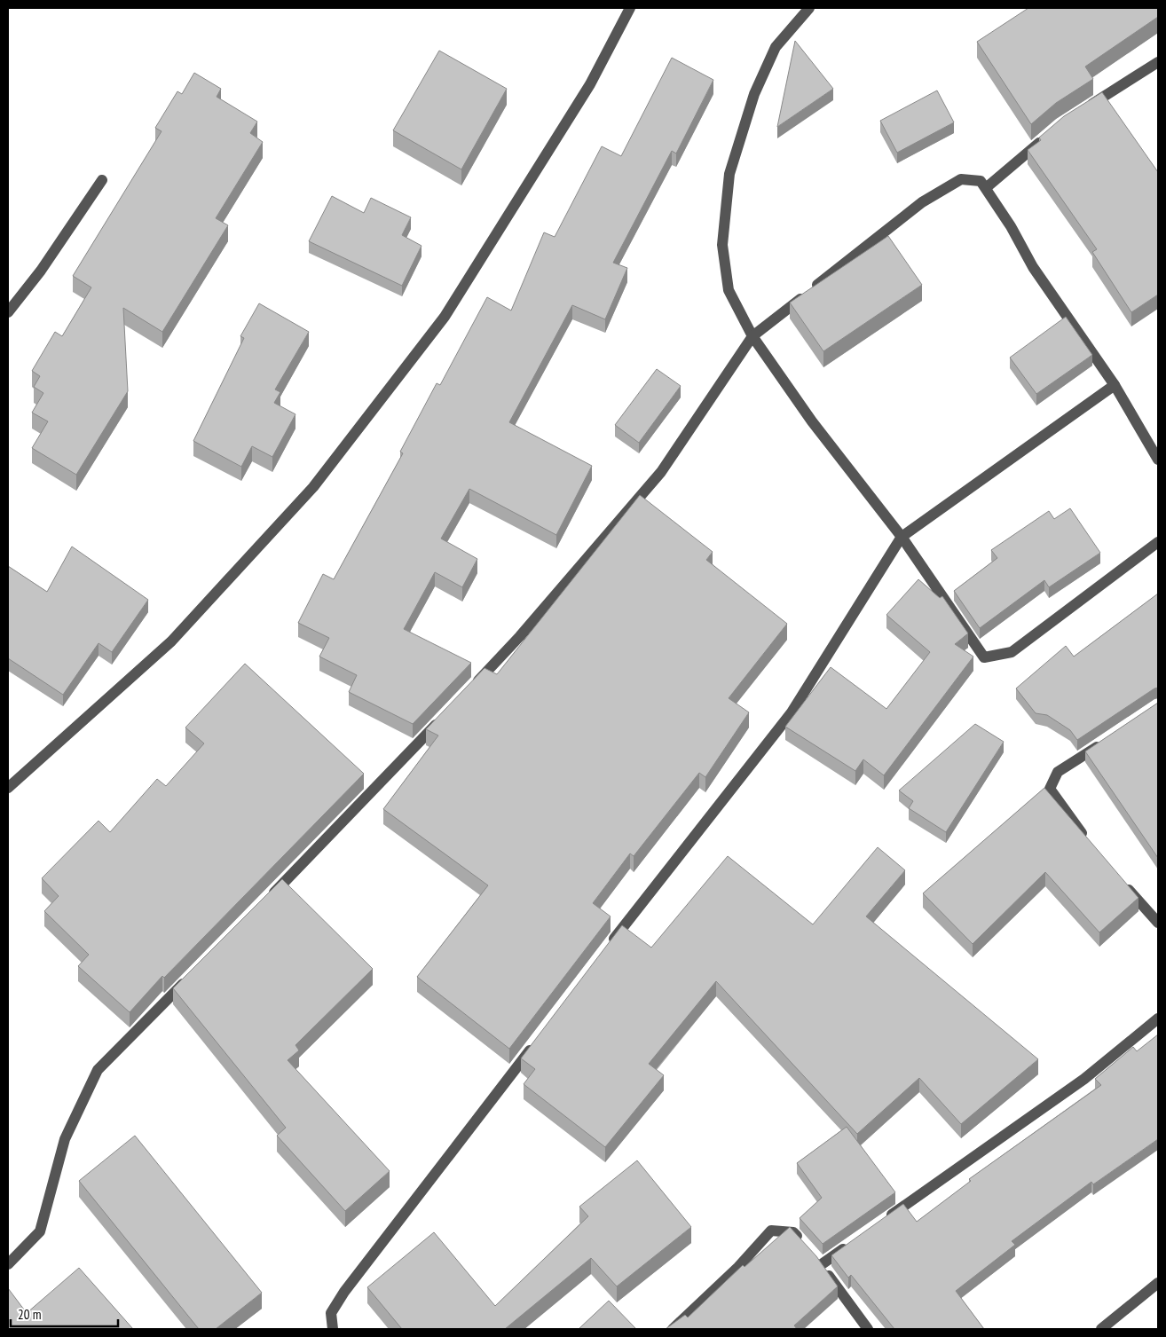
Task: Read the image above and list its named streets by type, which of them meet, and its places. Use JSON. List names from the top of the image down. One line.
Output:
{"scale_bar":"20 m"}
